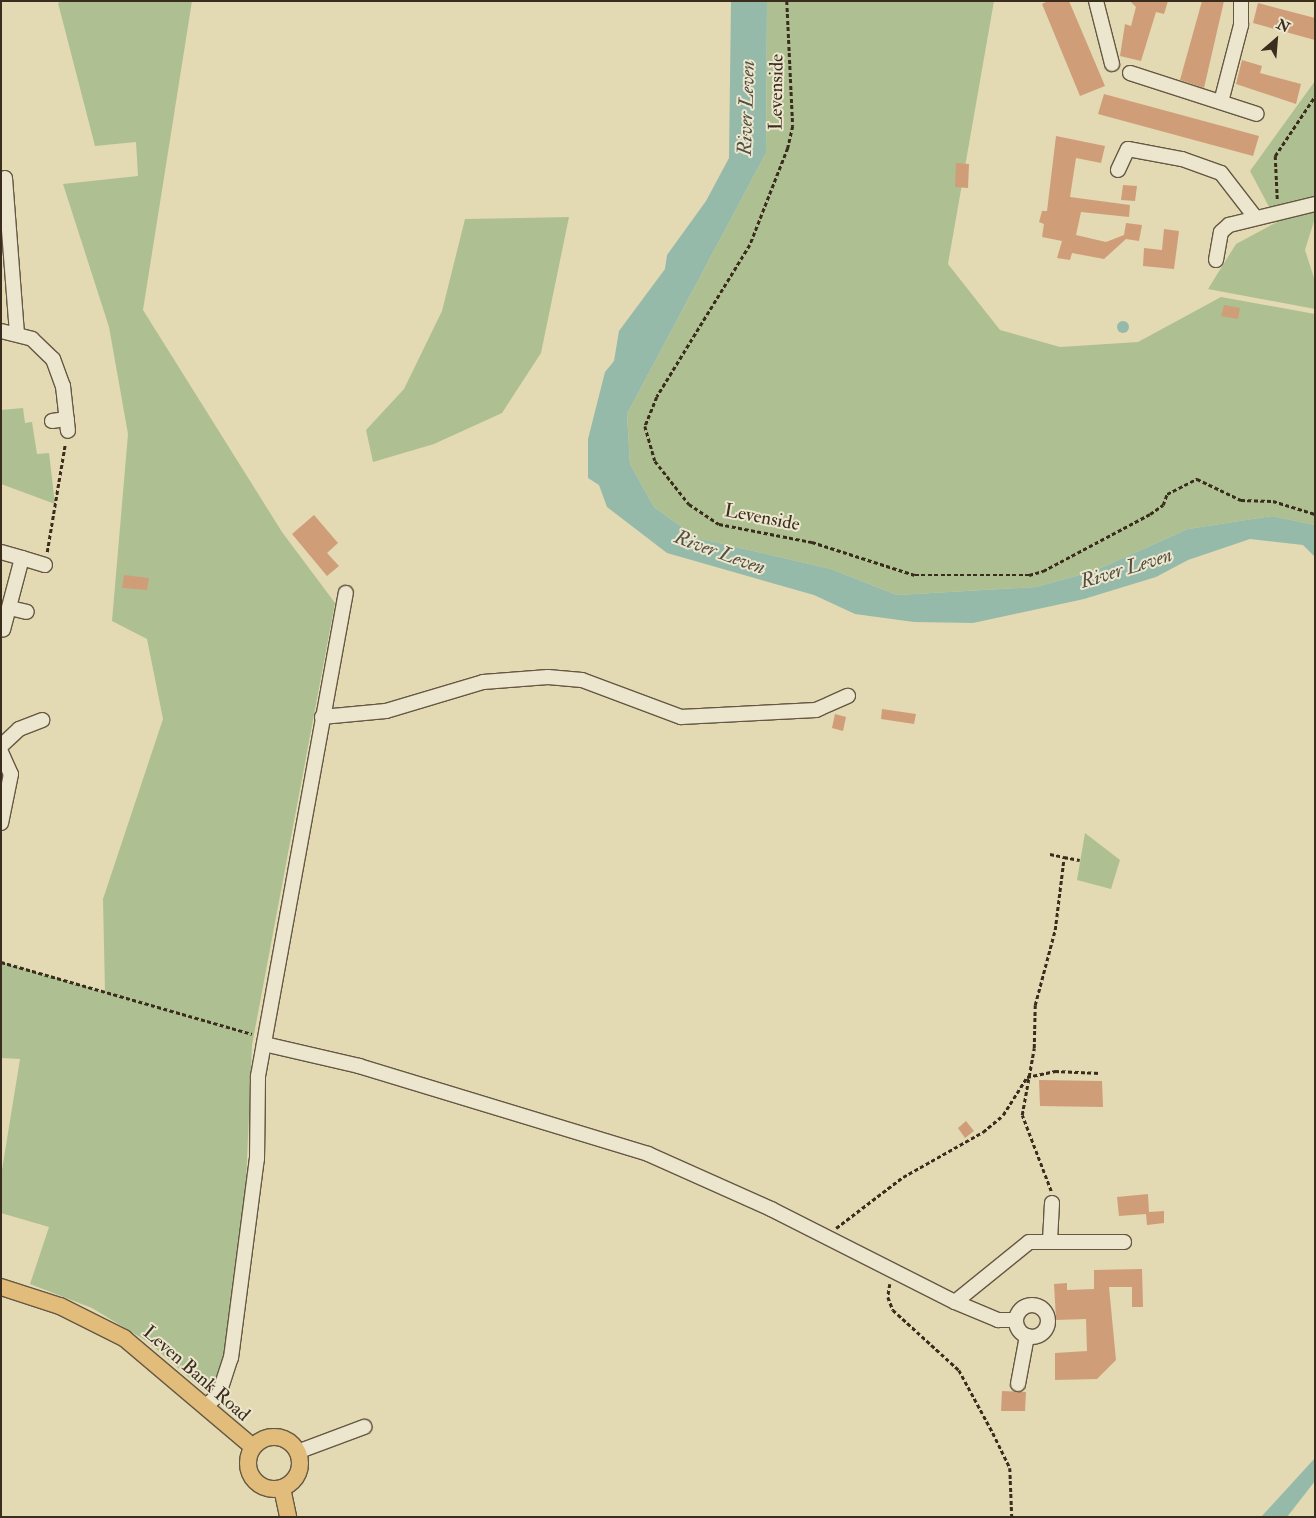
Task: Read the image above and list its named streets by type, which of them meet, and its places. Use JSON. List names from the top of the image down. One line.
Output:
{"streets":{"main road":["Leven Bank Road"],"path":["Levenside"]},"water":["River Leven"],"north":"top right"}
